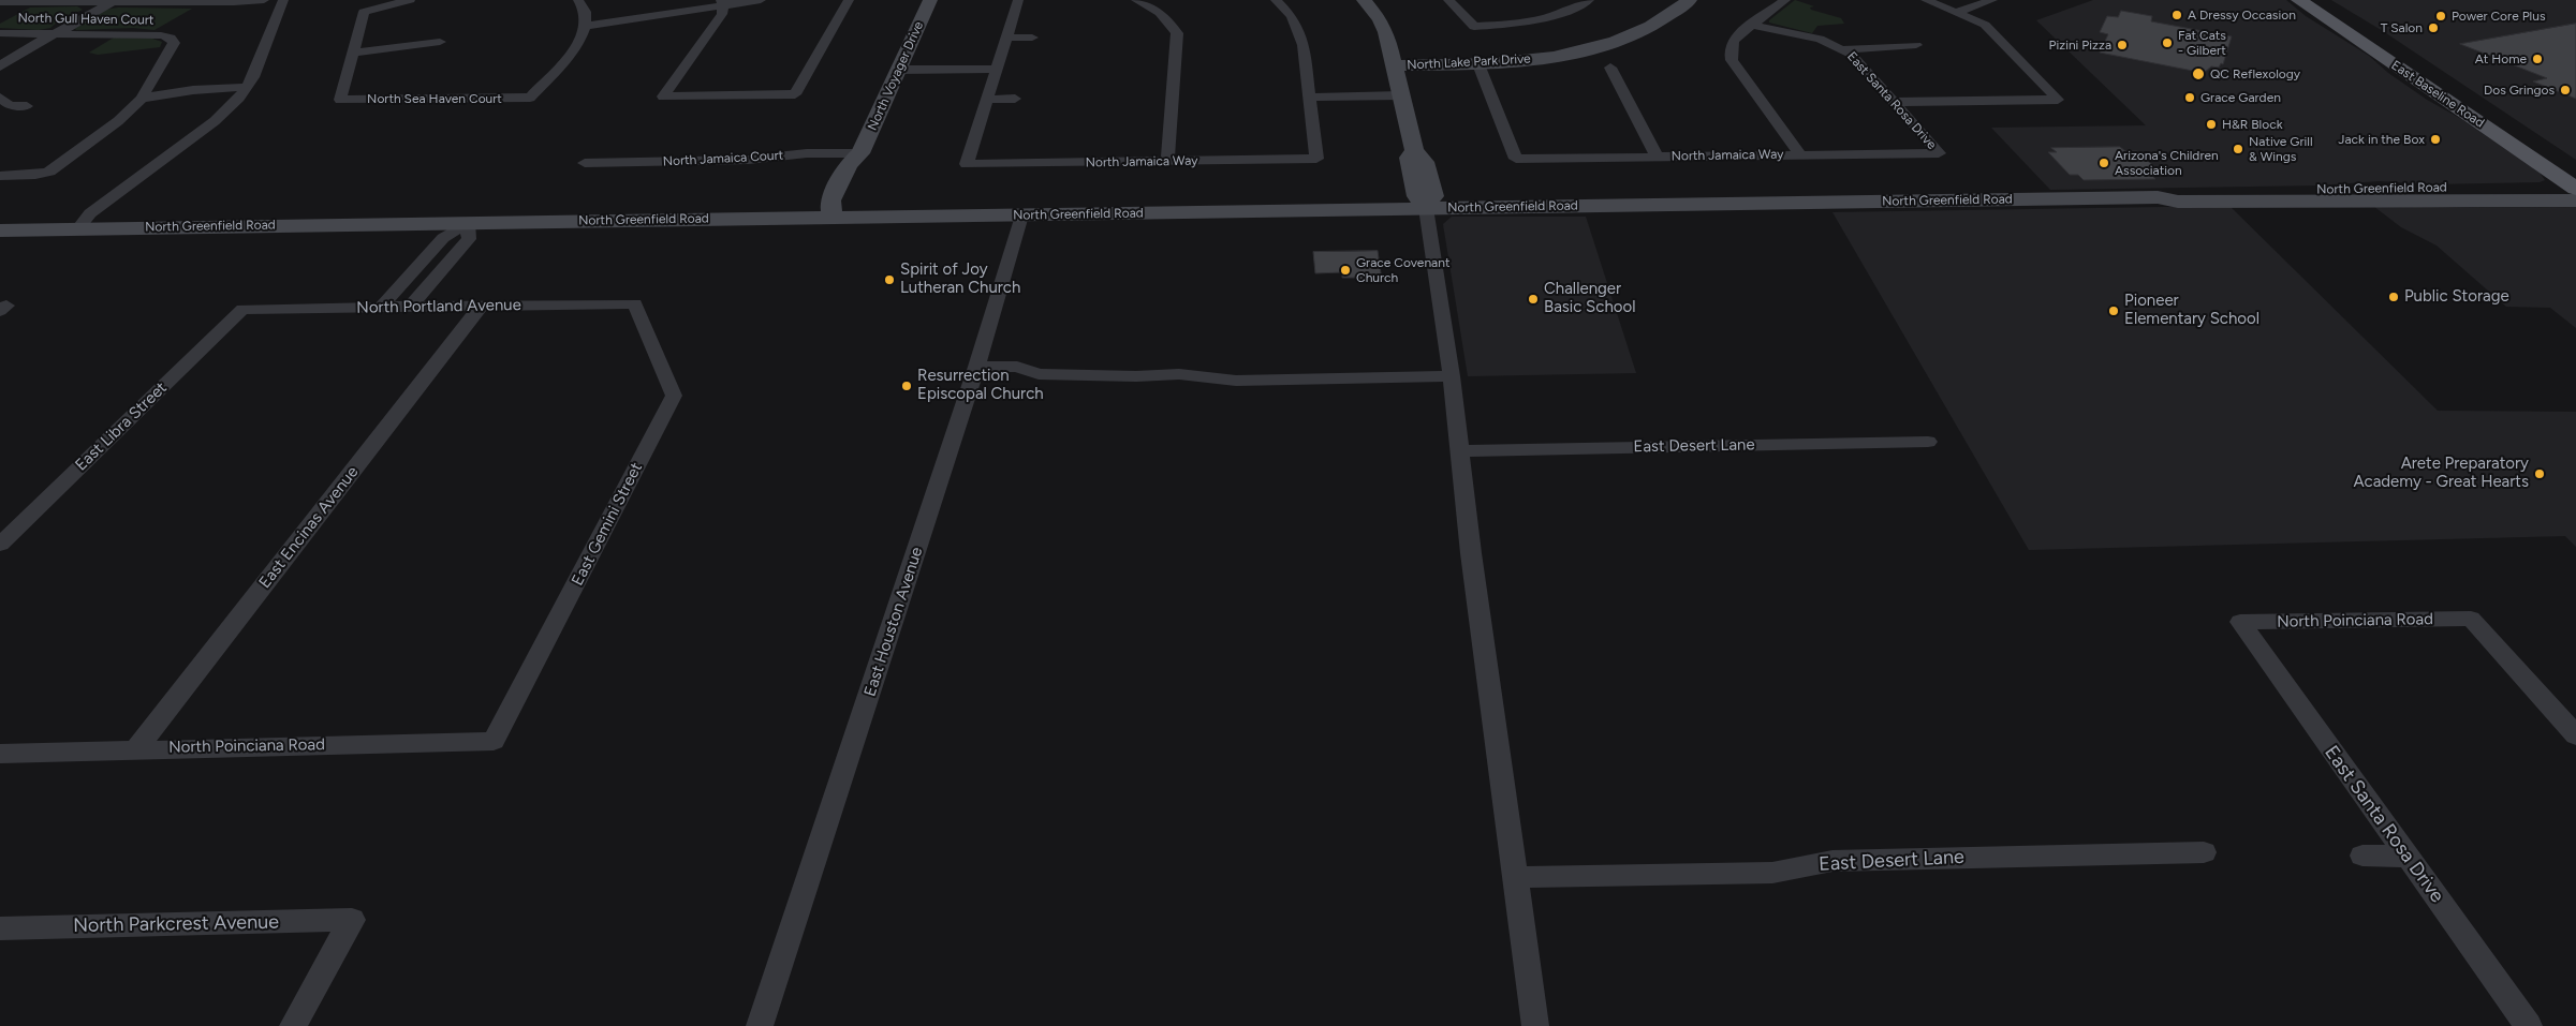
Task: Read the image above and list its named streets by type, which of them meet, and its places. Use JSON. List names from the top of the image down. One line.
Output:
{"streets":{"main road":["North Lake Park Drive","North Voyager Drive","East Baseline Road","North Greenfield Road"],"street":["North Gull Haven Court","North Sea Haven Court","East Santa Rosa Drive","North Jamaica Way","North Jamaica Court","North Portland Avenue","East Libra Street","East Desert Lane","East Gemini Street","East Encinas Avenue","North Poinciana Road","East Houston Avenue","North Parkcrest Avenue"]},"crossings":[["North Lake Park Drive","North Jamaica Way"],["North Voyager Drive","North Jamaica Court"],["North Voyager Drive","North Greenfield Road"],["East Baseline Road","North Greenfield Road"],["East Santa Rosa Drive","North Jamaica Way"],["East Santa Rosa Drive","North Poinciana Road"],["North Greenfield Road","East Houston Avenue"],["North Portland Avenue","East Libra Street"],["North Portland Avenue","East Gemini Street"],["North Portland Avenue","East Encinas Avenue"],["East Gemini Street","North Poinciana Road"],["East Encinas Avenue","North Poinciana Road"]],"places":["A Dressy Occasion","Power Core Plus","T Salon","Fat Cats - Gilbert","Pizini Pizza","At Home","QC Reflexology","Dos Gringos","Grace Garden","H&R Block","Jack in the Box","Native Grill & Wings","Arizona's Children Association","Grace Covenant Church","Spirit of Joy Lutheran Church","Public Storage","Challenger Basic School","Pioneer Elementary School","Resurrection Episcopal Church","Arete Preparatory Academy - Great Hearts"]}
